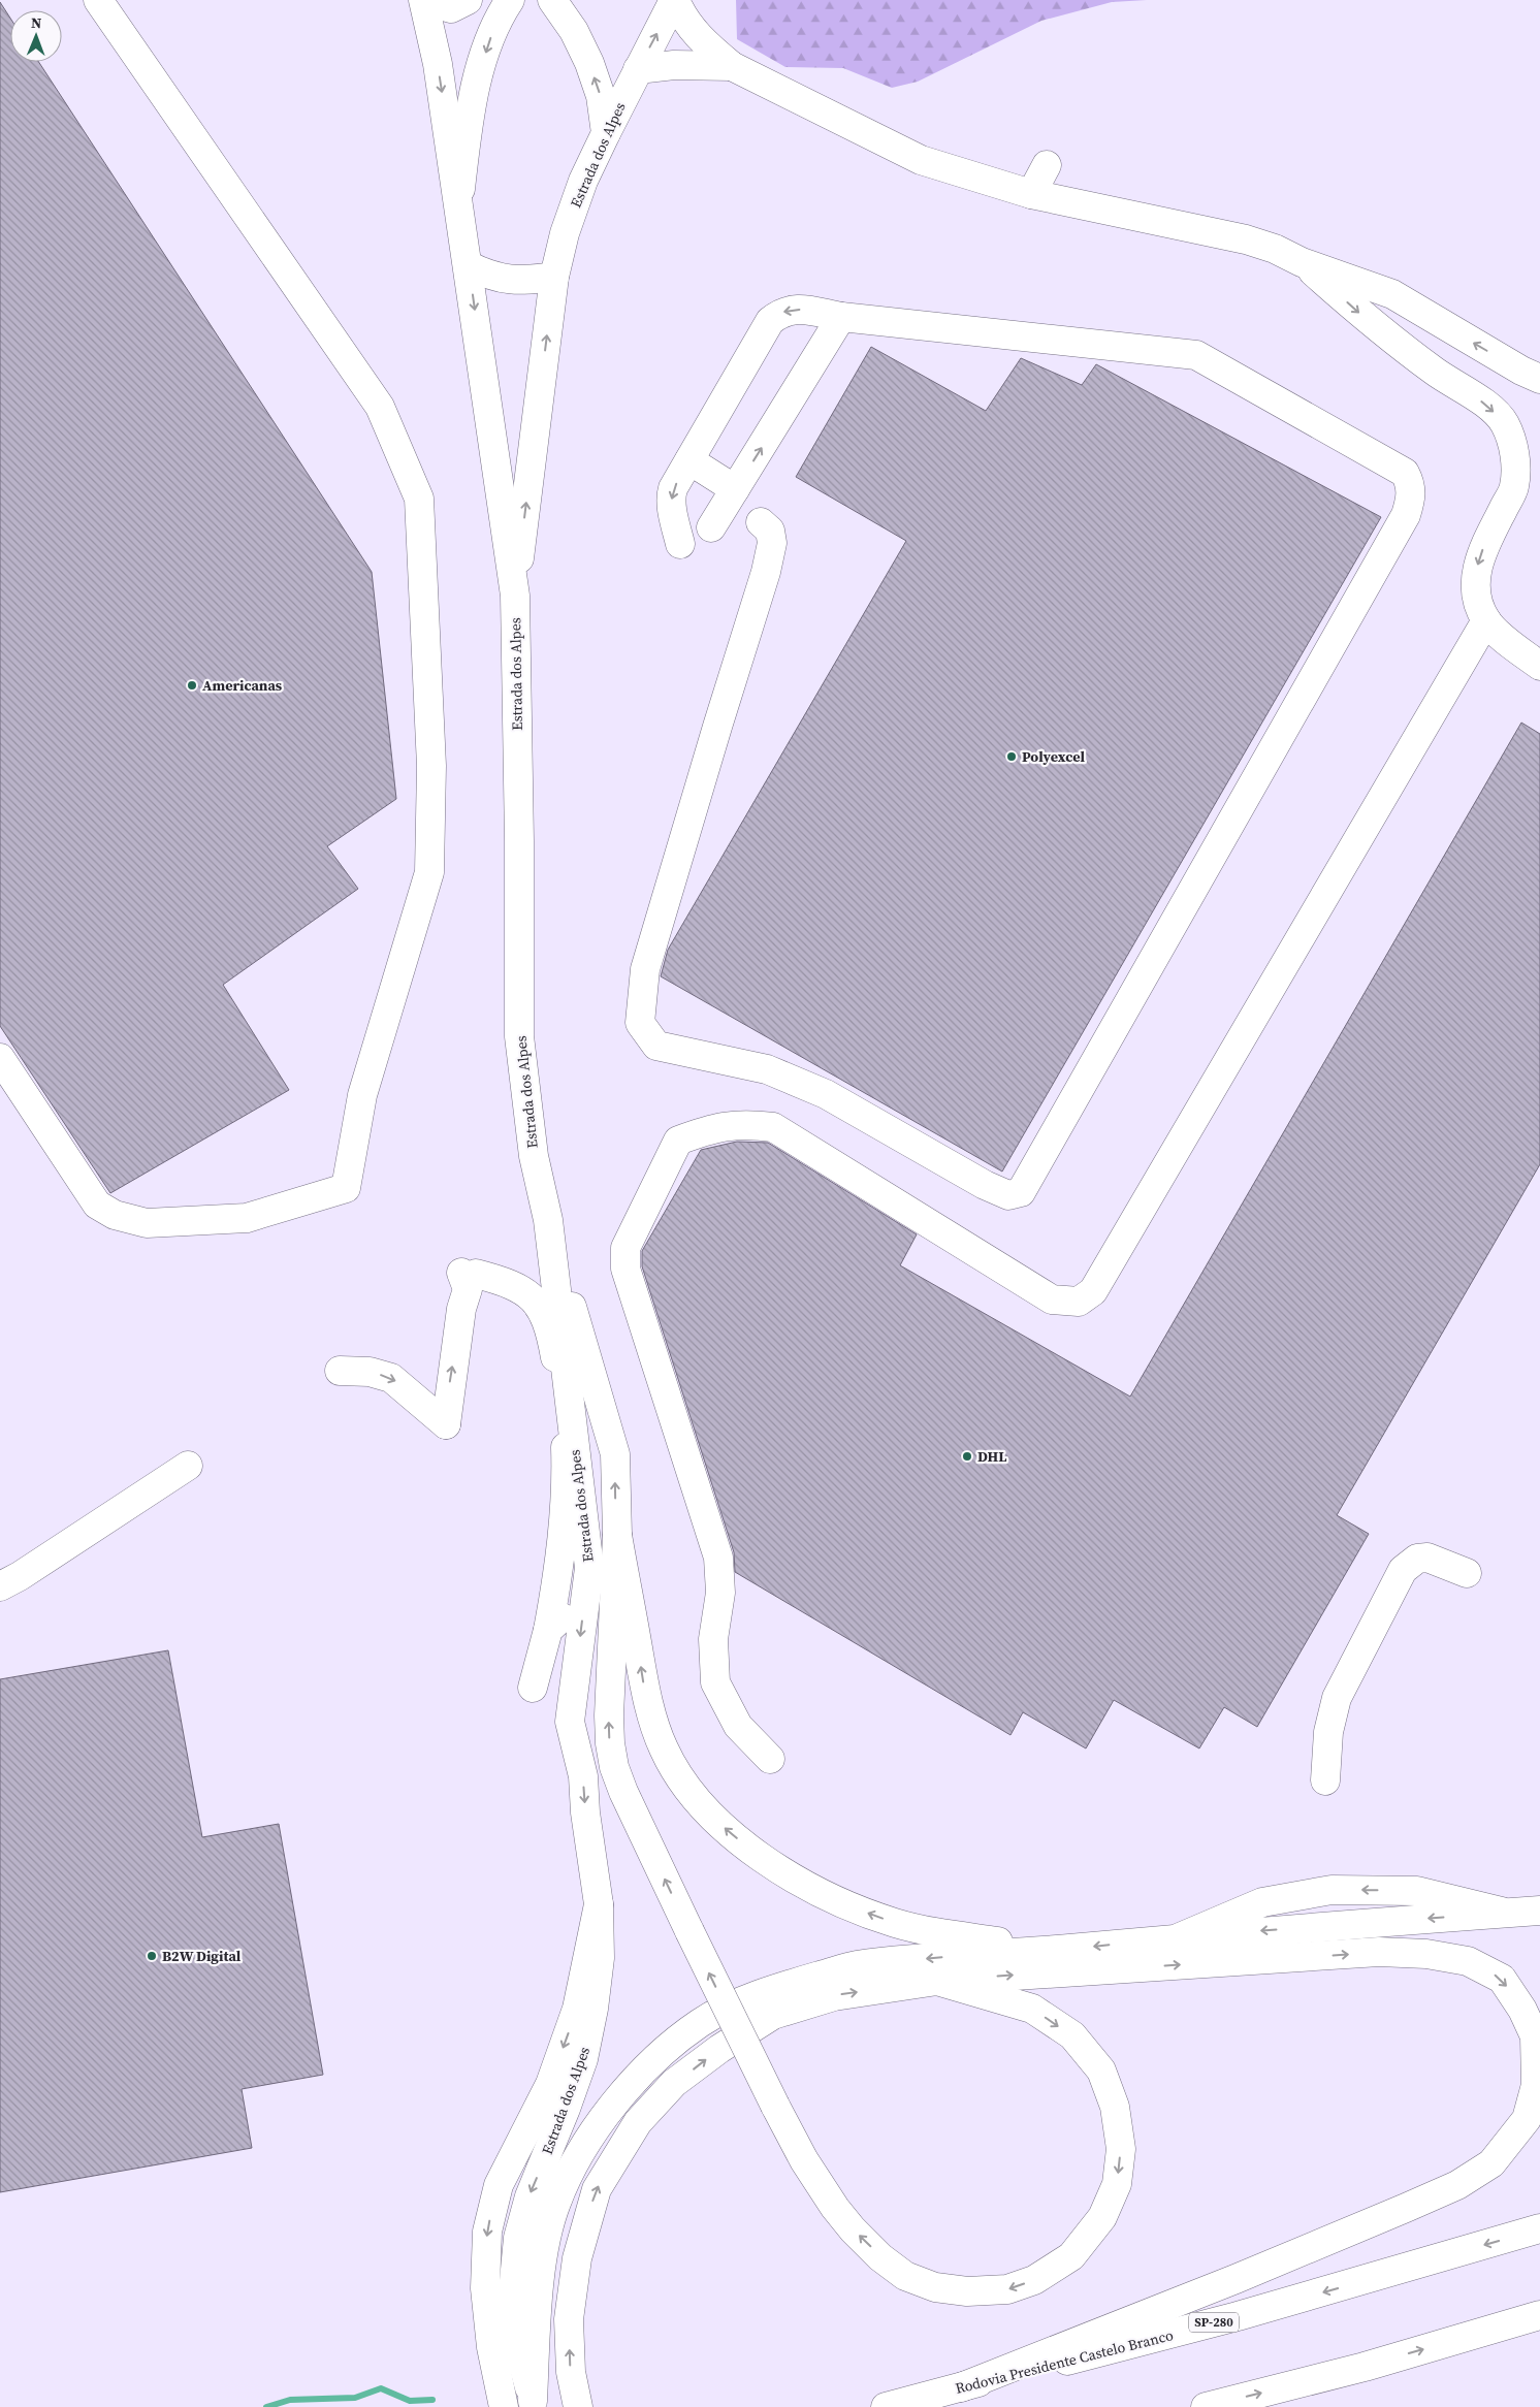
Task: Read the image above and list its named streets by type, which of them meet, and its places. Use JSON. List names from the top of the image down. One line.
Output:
{"streets":{"main road":["Estrada dos Alpes","SP-280","Rodovia Presidente Castelo Branco"]},"places":["Americanas","Polyexcel","DHL","B2W Digital"],"north":"top"}
